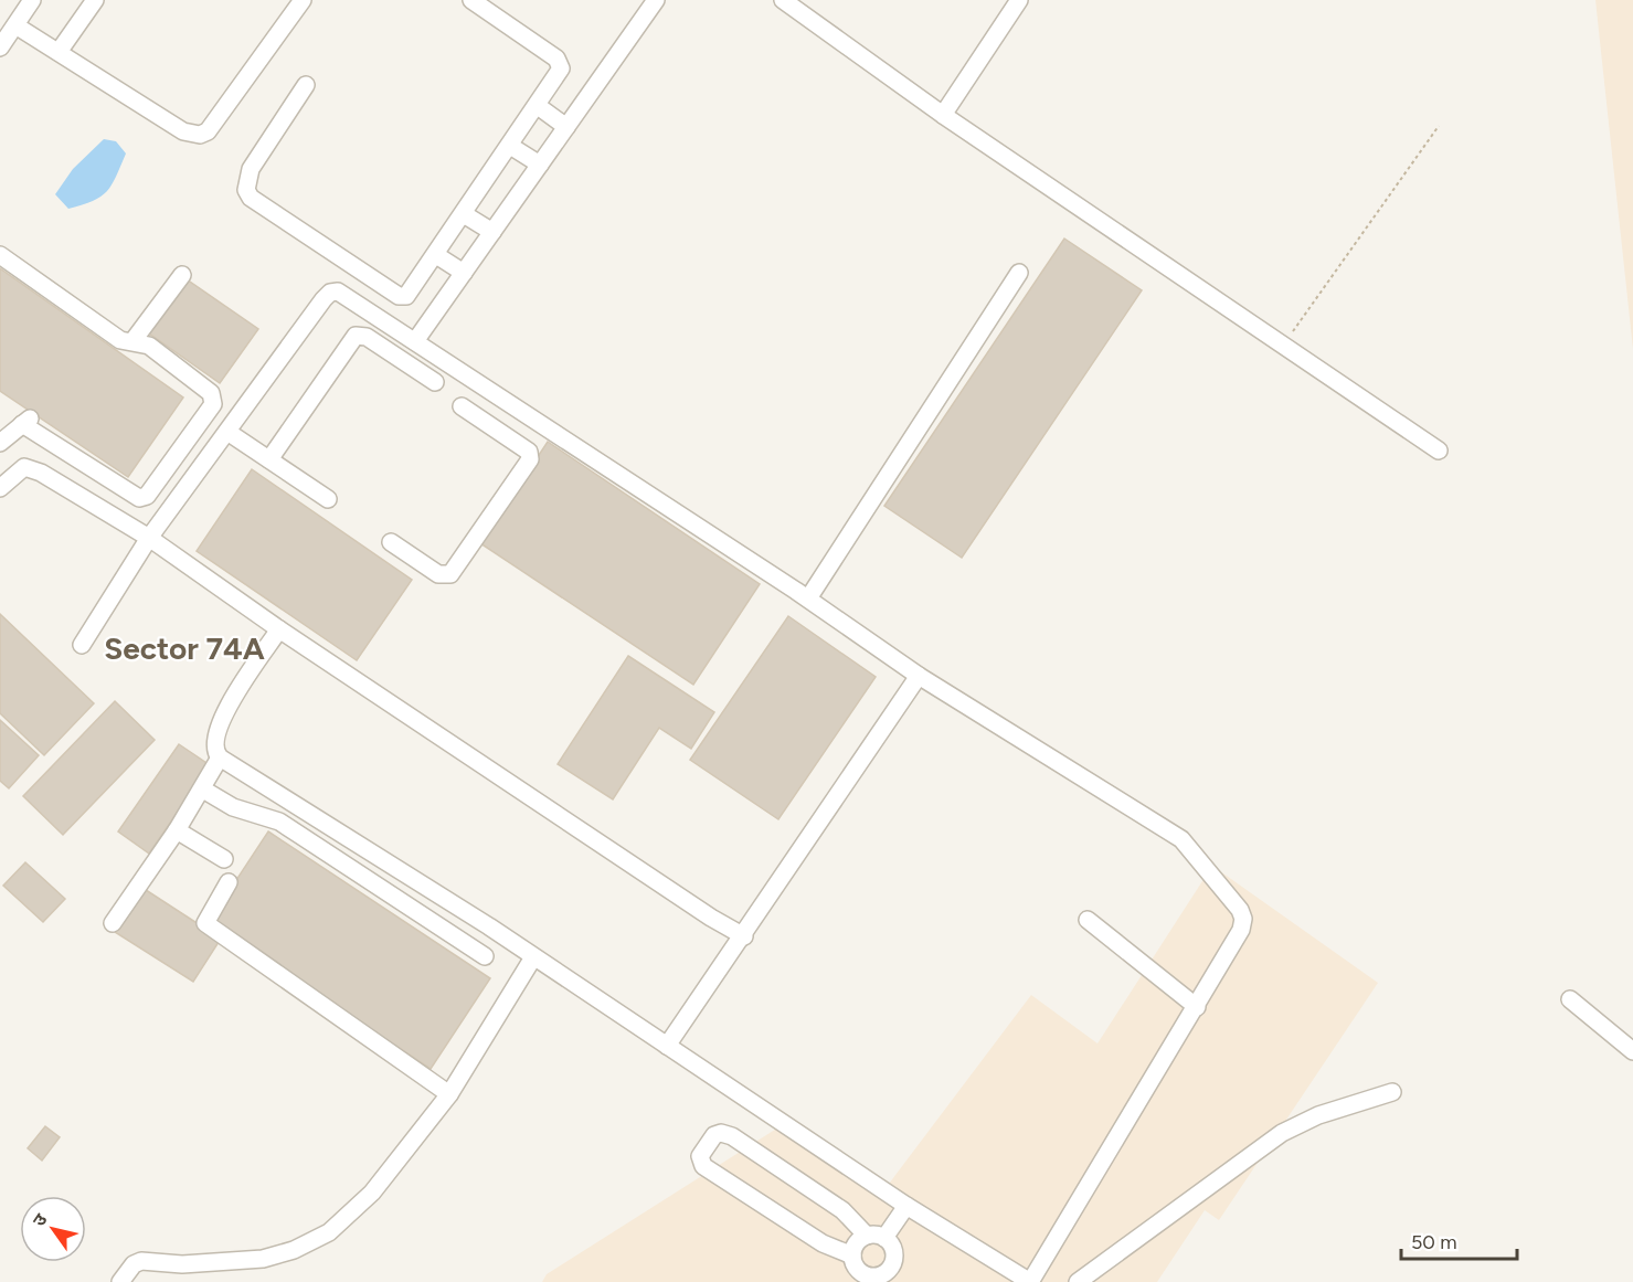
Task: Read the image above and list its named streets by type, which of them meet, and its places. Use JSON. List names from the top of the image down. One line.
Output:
{"districts":["Sector 74A"],"scale_bar":"50 m","north":"top left"}
